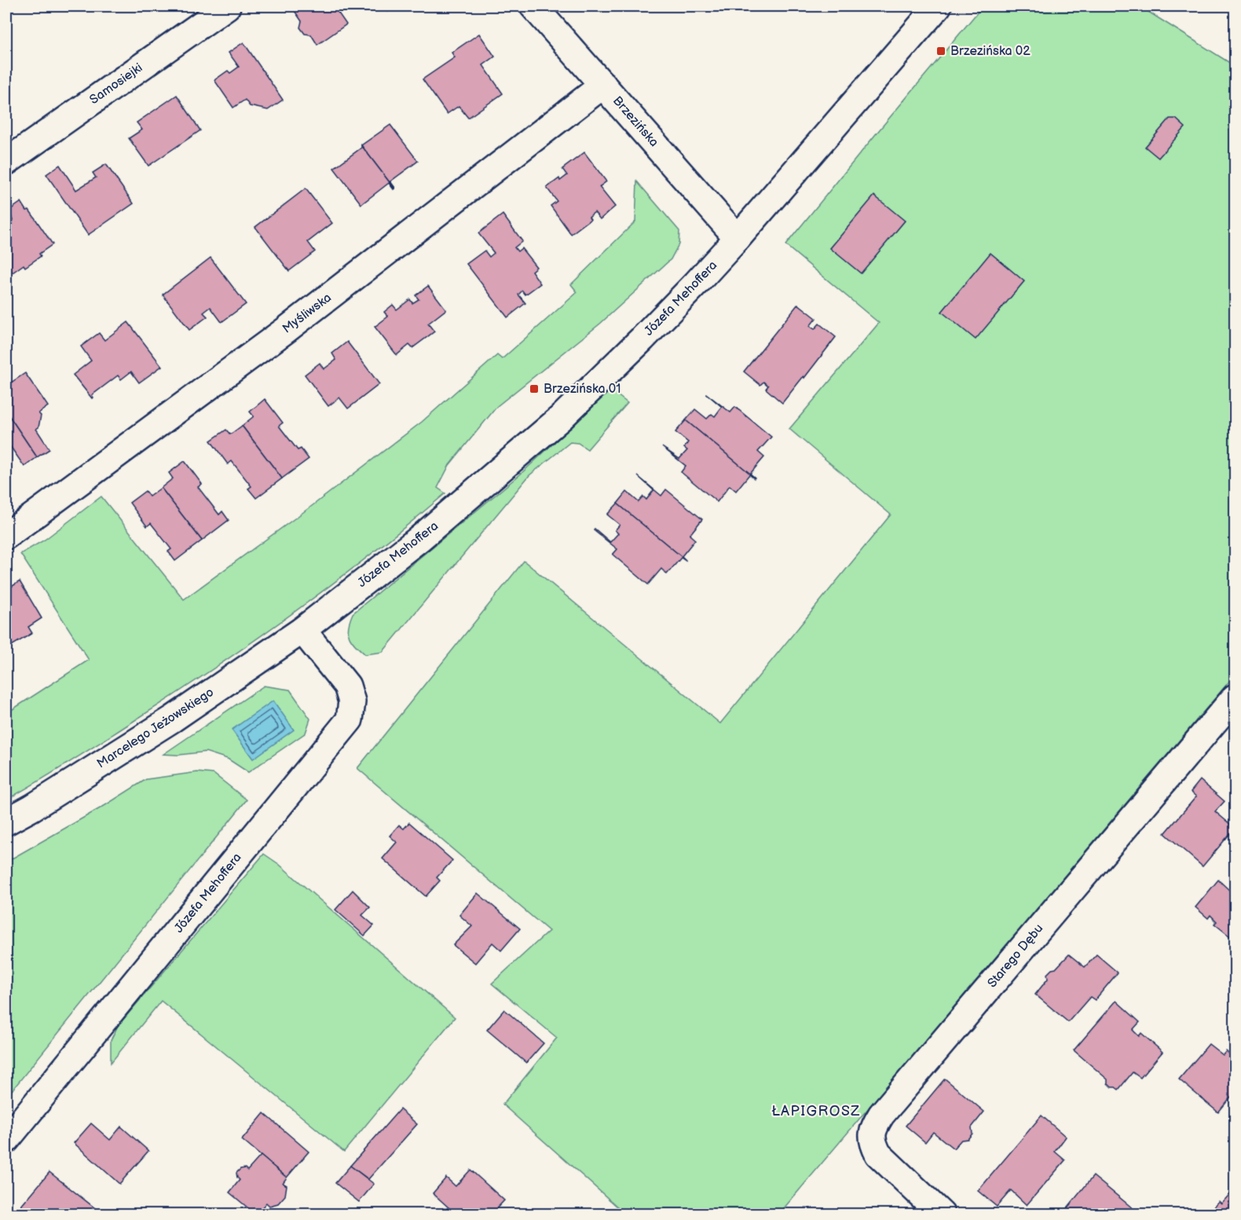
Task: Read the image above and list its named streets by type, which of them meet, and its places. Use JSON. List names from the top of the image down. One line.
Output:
{"streets":{"street":["Samosiejki","Brzezińska","Józefa Mehoffera","Myśliwska","Marcelego Jeżowskiego","Starego Dębu"]},"crossings":[["Brzezińska","Józefa Mehoffera"],["Brzezińska","Myśliwska"],["Józefa Mehoffera","Marcelego Jeżowskiego"]],"districts":["ŁAPIGROSZ"],"places":{"transit":["Brzezińska 02","Brzezińska 01"]}}
